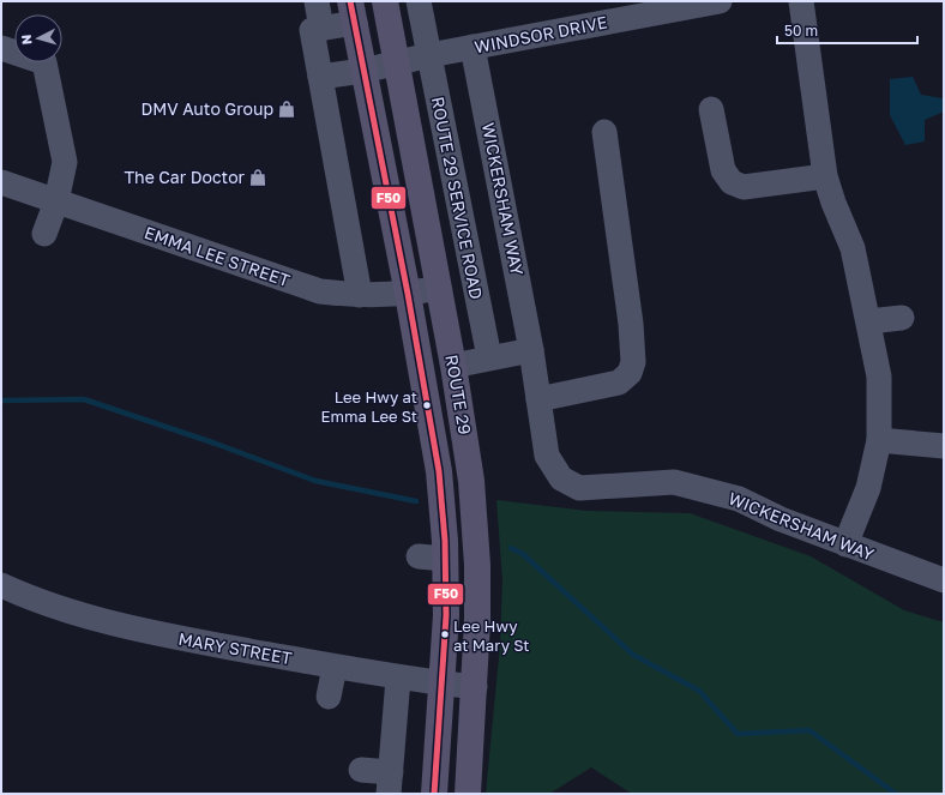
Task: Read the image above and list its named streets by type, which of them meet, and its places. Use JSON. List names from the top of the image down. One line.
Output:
{"streets":{"main road":["ROUTE 29"],"street":["WINDSOR DRIVE","ROUTE 29 SERVICE ROAD","WICKERSHAM WAY","EMMA LEE STREET","MARY STREET"]},"crossings":[["WINDSOR DRIVE","ROUTE 29 SERVICE ROAD"],["WINDSOR DRIVE","WICKERSHAM WAY"],["WINDSOR DRIVE","ROUTE 29"],["EMMA LEE STREET","ROUTE 29"],["ROUTE 29","MARY STREET"]],"places":{"shop":["DMV Auto Group","The Car Doctor"],"other":["Lee Hwy at Emma Lee St","Lee Hwy at Mary St"]},"lines":["transit line F50"],"scale_bar":"50 m","north":"left"}
